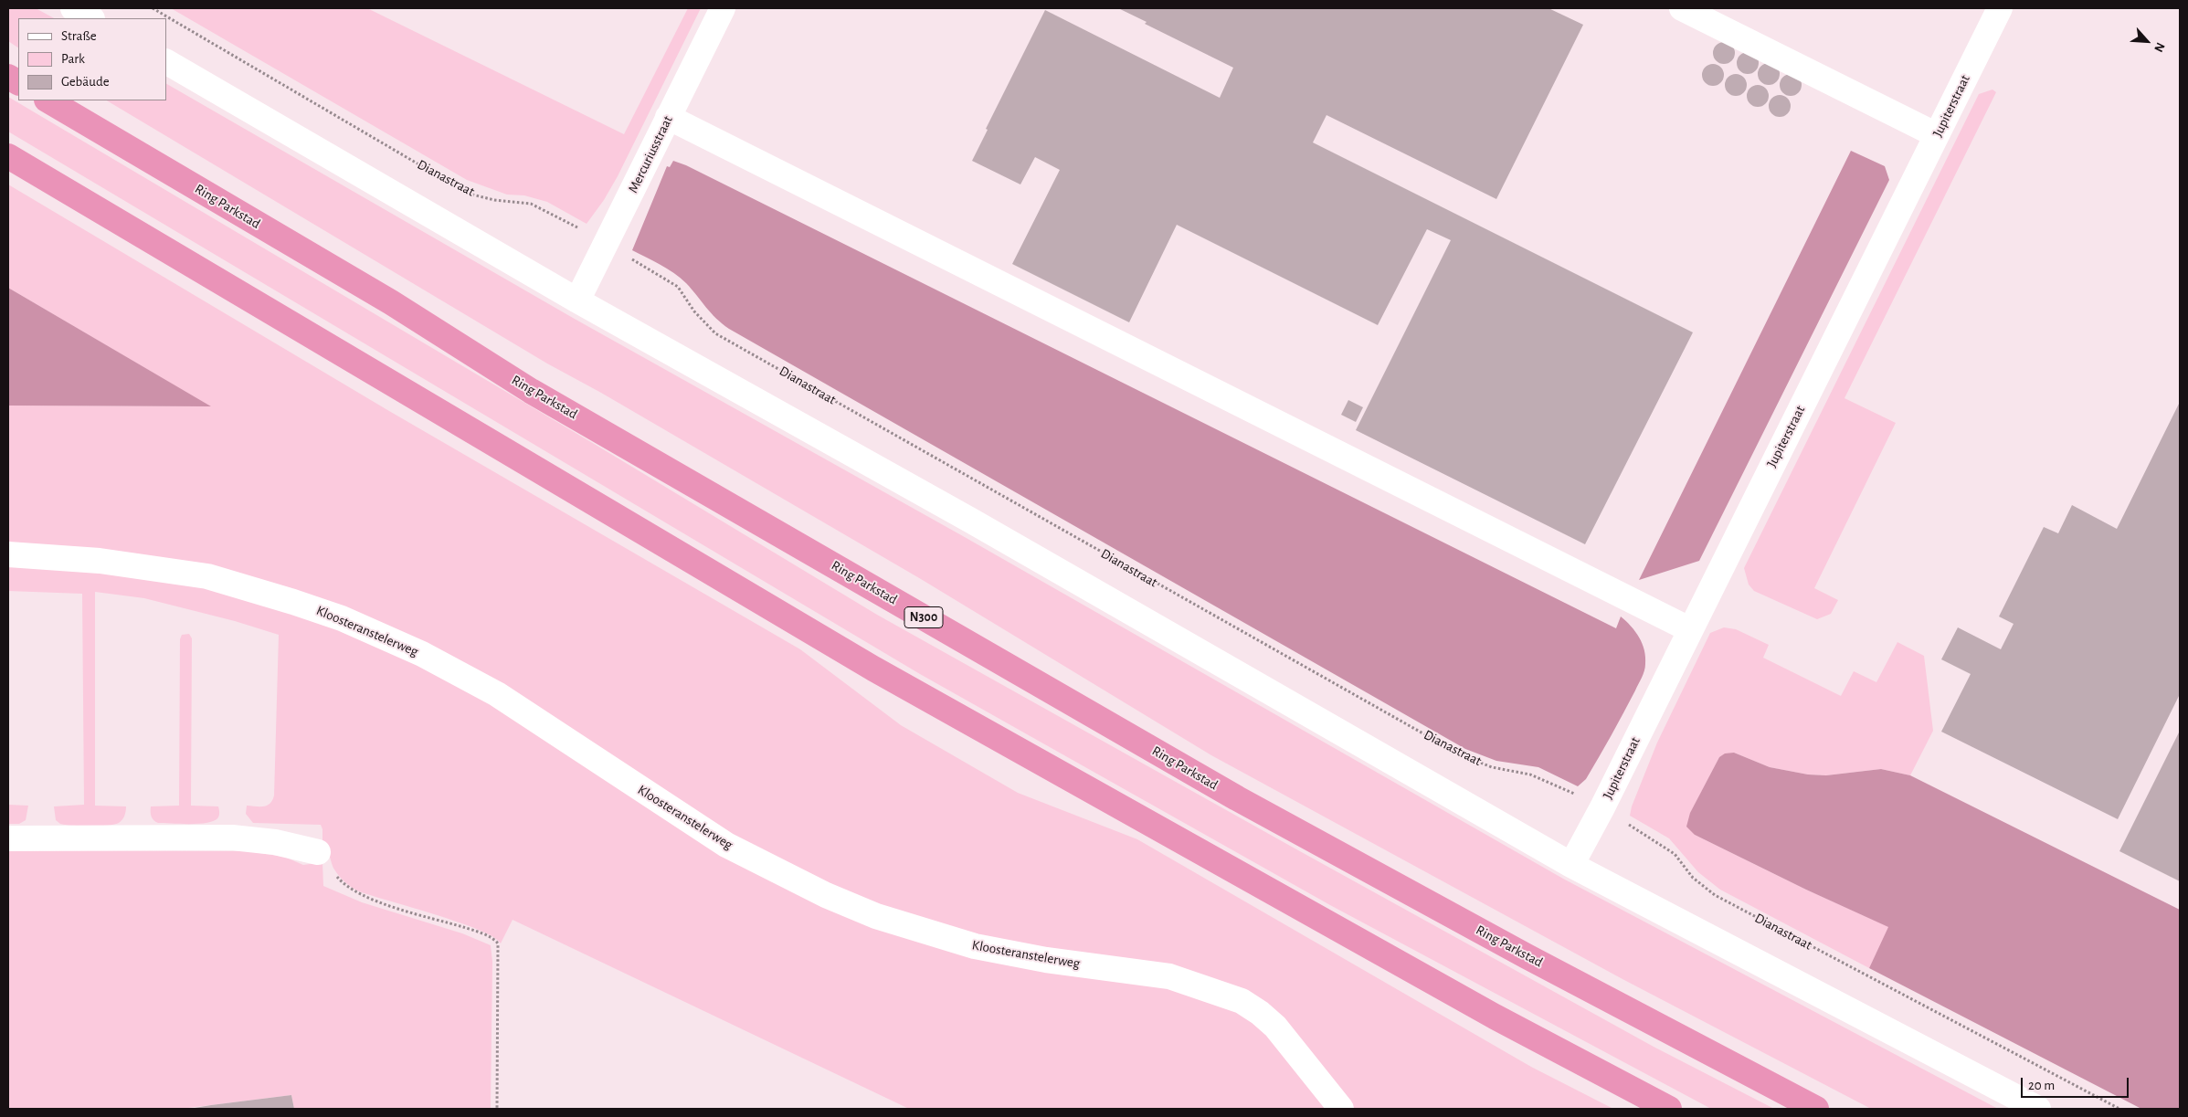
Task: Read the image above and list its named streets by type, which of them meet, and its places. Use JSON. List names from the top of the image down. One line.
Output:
{"streets":{"highway":["Ring Parkstad","N300"],"street":["Jupiterstraat","Mercuriusstraat","Kloosteranstelerweg"],"path":["Dianastraat"]},"crossings":[["Jupiterstraat","Dianastraat"],["Mercuriusstraat","Dianastraat"]],"legend":["Straße","Park","Gebäude"],"scale_bar":"20 m","north":"bottom right"}
